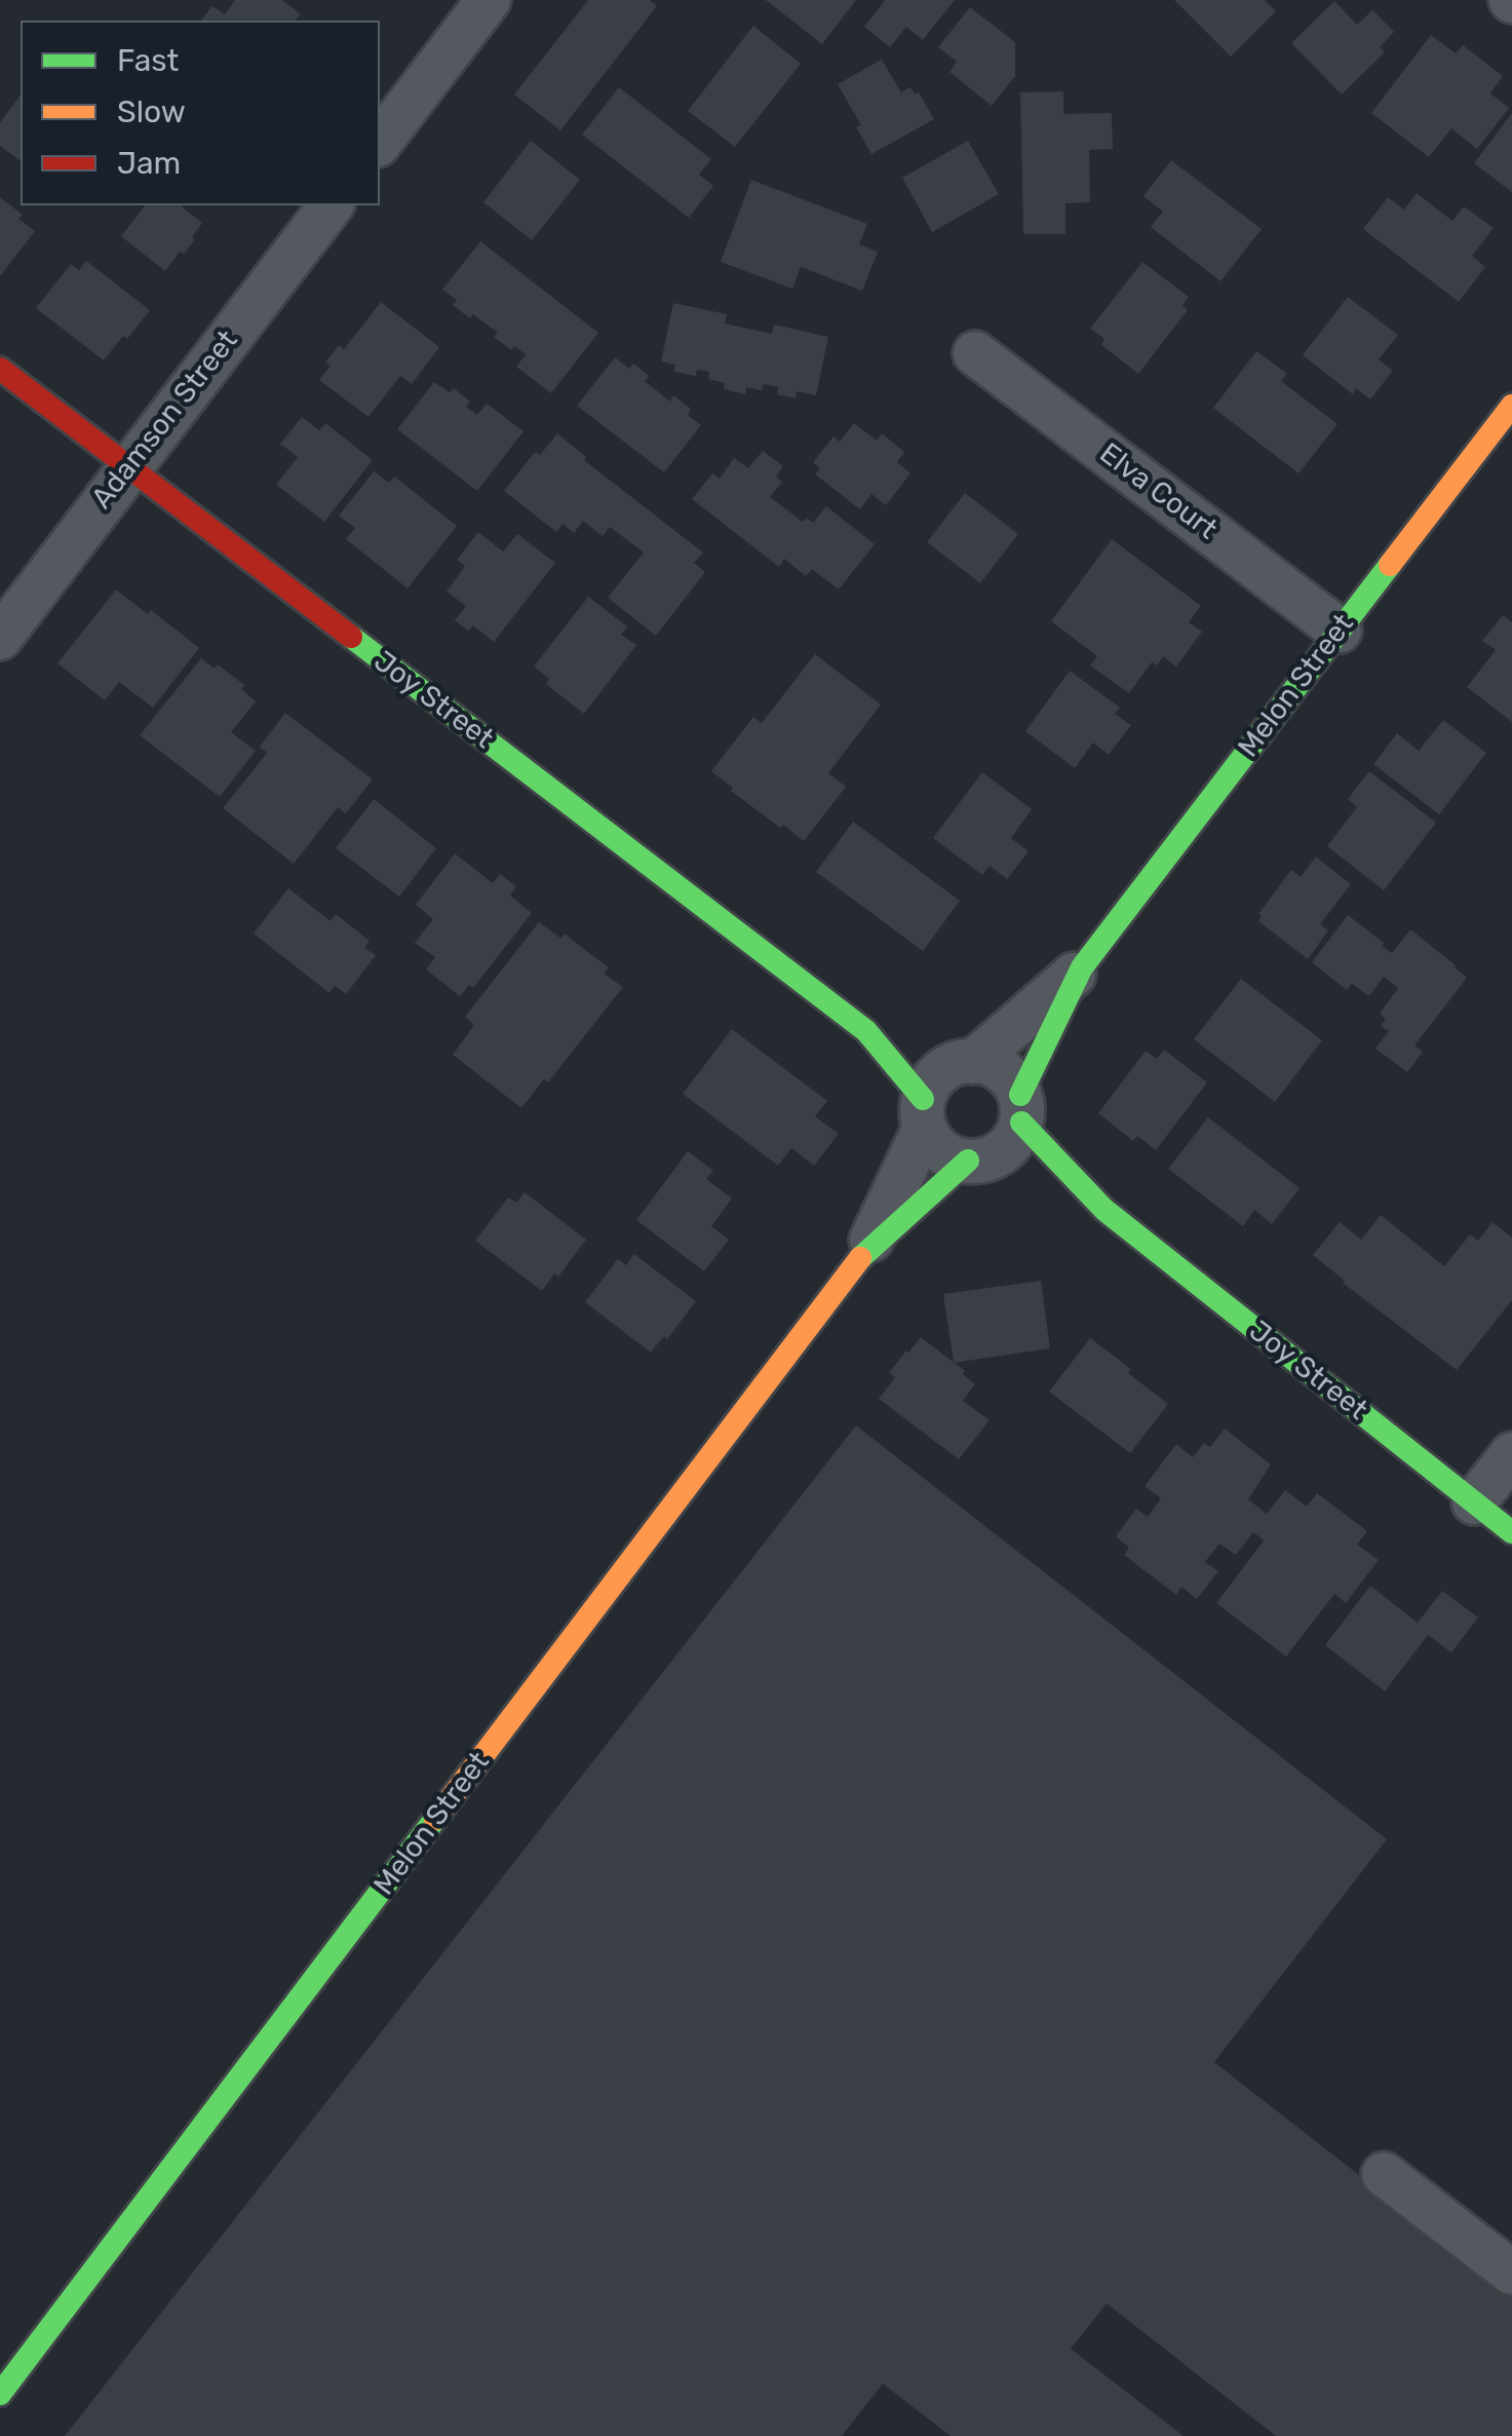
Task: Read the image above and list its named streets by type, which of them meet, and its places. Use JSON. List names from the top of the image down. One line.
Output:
{"streets":{"street":["Adamson Street","Elva Court","Melon Street","Joy Street"]},"crossings":[["Adamson Street","Joy Street"],["Elva Court","Melon Street"],["Melon Street","Joy Street"]],"legend":["Fast","Slow","Jam"]}
